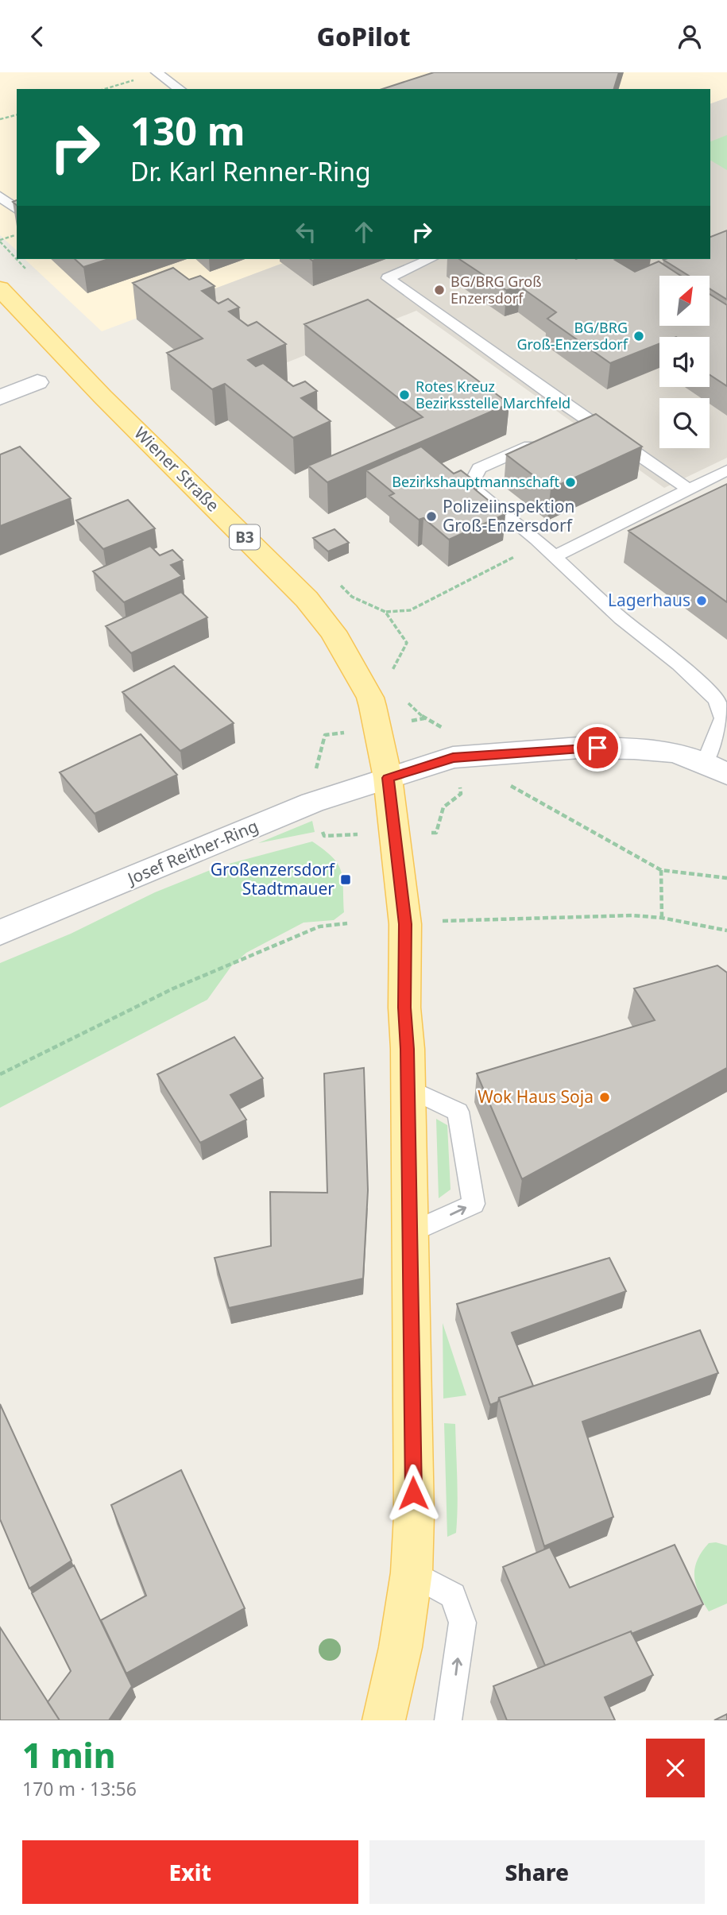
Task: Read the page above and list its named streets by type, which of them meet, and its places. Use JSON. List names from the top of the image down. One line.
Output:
{"streets":{"main road":["Wiener Straße","B3"],"street":["Josef Reither-Ring"]},"crossings":[["Wiener Straße","Josef Reither-Ring"]],"places":{"other":["BG/BRG Groß Enzersdorf","BG/BRG Groß-Enzersdorf","Rotes Kreuz Bezirksstelle Marchfeld","Bezirkshauptmannschaft","Polizeiinspektion Groß-Enzersdorf","Lagerhaus","Wok Haus Soja"],"transit":["Großenzersdorf Stadtmauer"]},"north":"top right","page":{"header":"GoPilot","turn":["130 m","Dr. Karl Renner-Ring"],"heading":["1 min","170 m · 13:56"],"buttons":["Exit","Share"]}}
